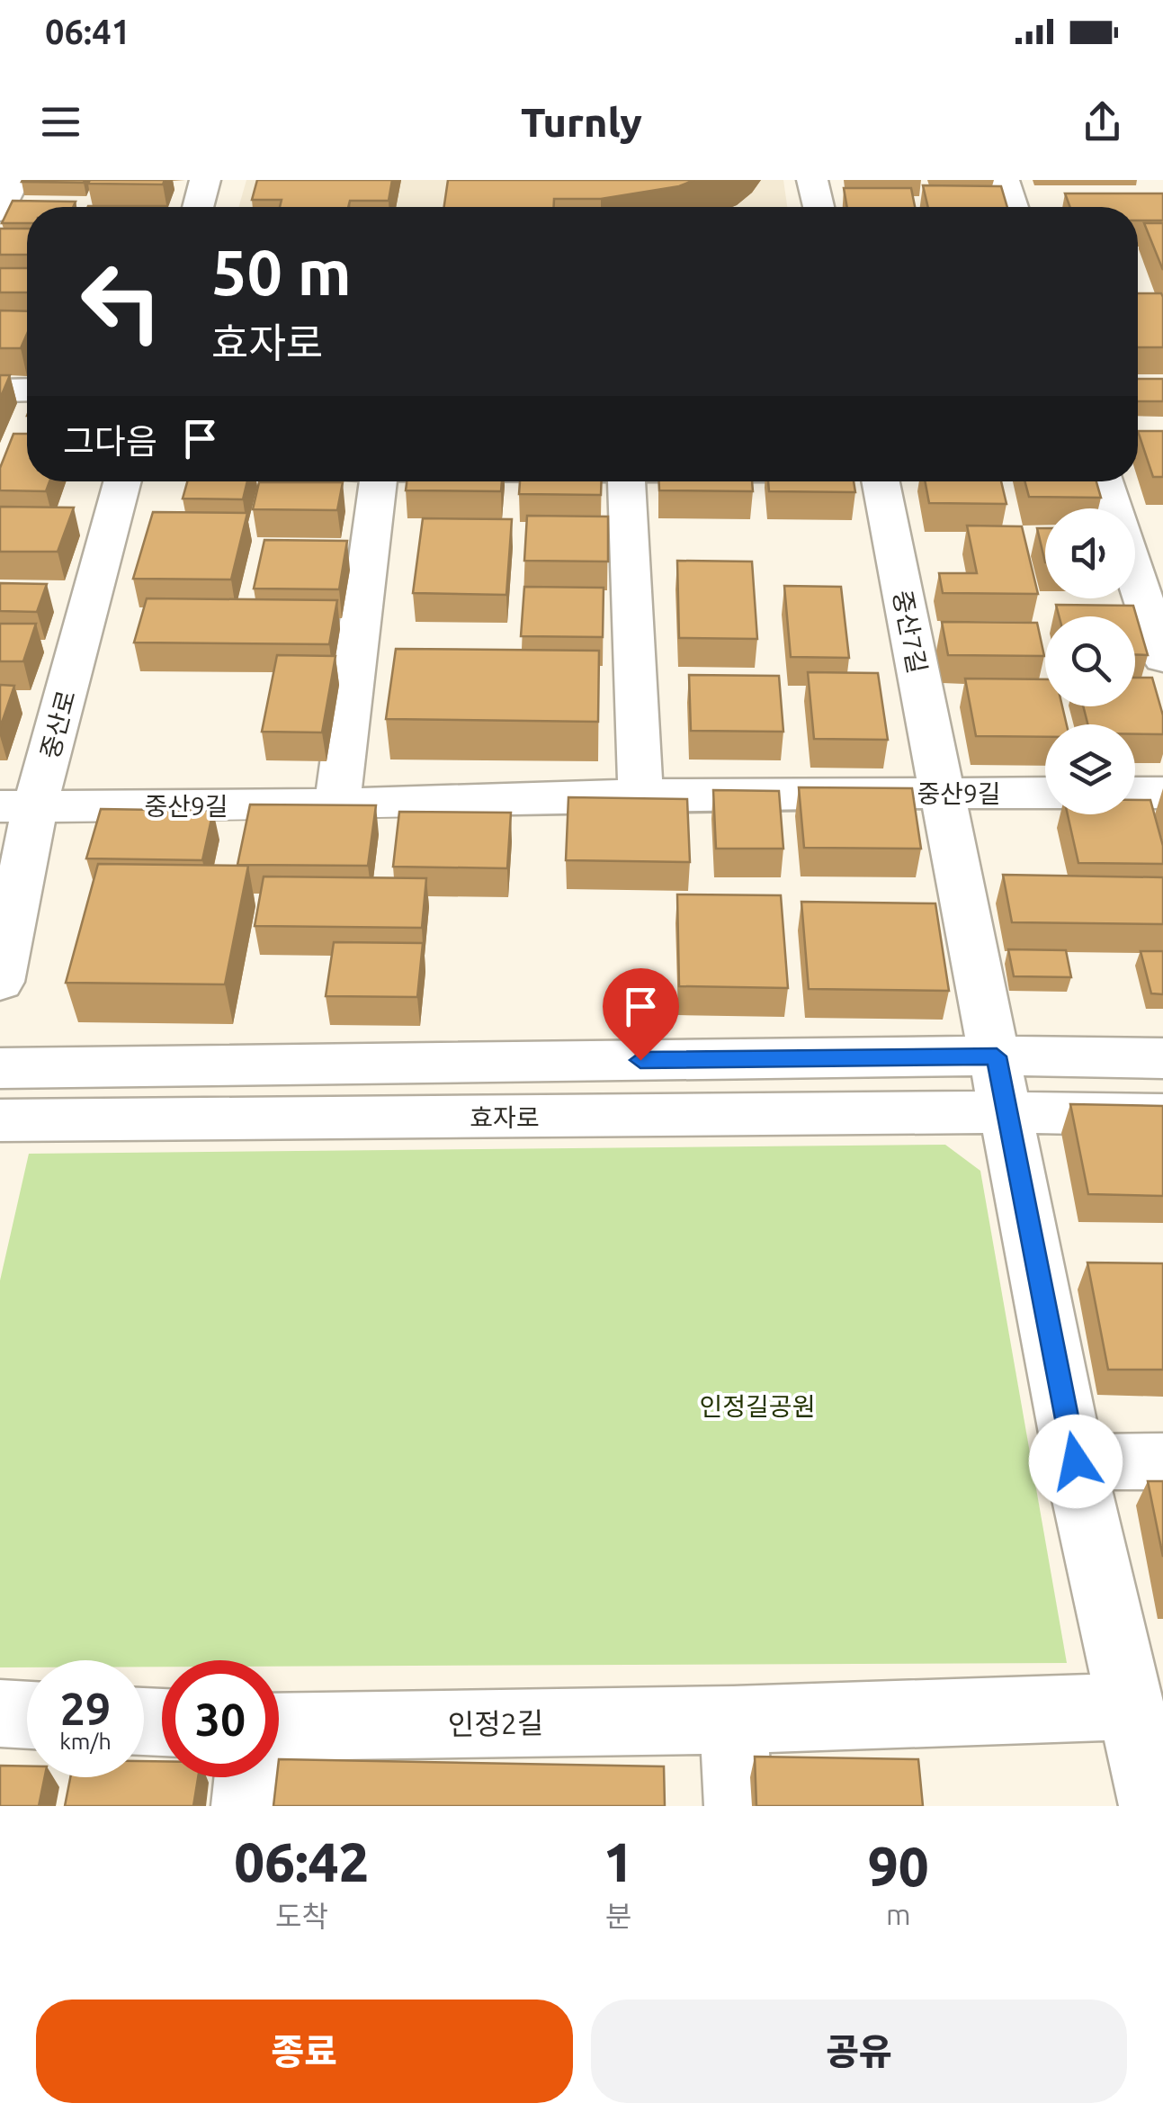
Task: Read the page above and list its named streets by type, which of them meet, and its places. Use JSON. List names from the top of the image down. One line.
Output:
{"streets":{"street":["중산7길","중산로","중산9길","효자로","인정2길"]},"crossings":[["중산7길","중산9길"],["중산로","중산9길"]],"parks":["인정길공원"],"page":{"status":"06:41","header":"Turnly","turn":["50 m","효자로"],"then":"그다음","speed":"29 km/h","limit":"30","eta":["06:42","도착","1","분","90","m"],"buttons":["종료","공유"]}}
